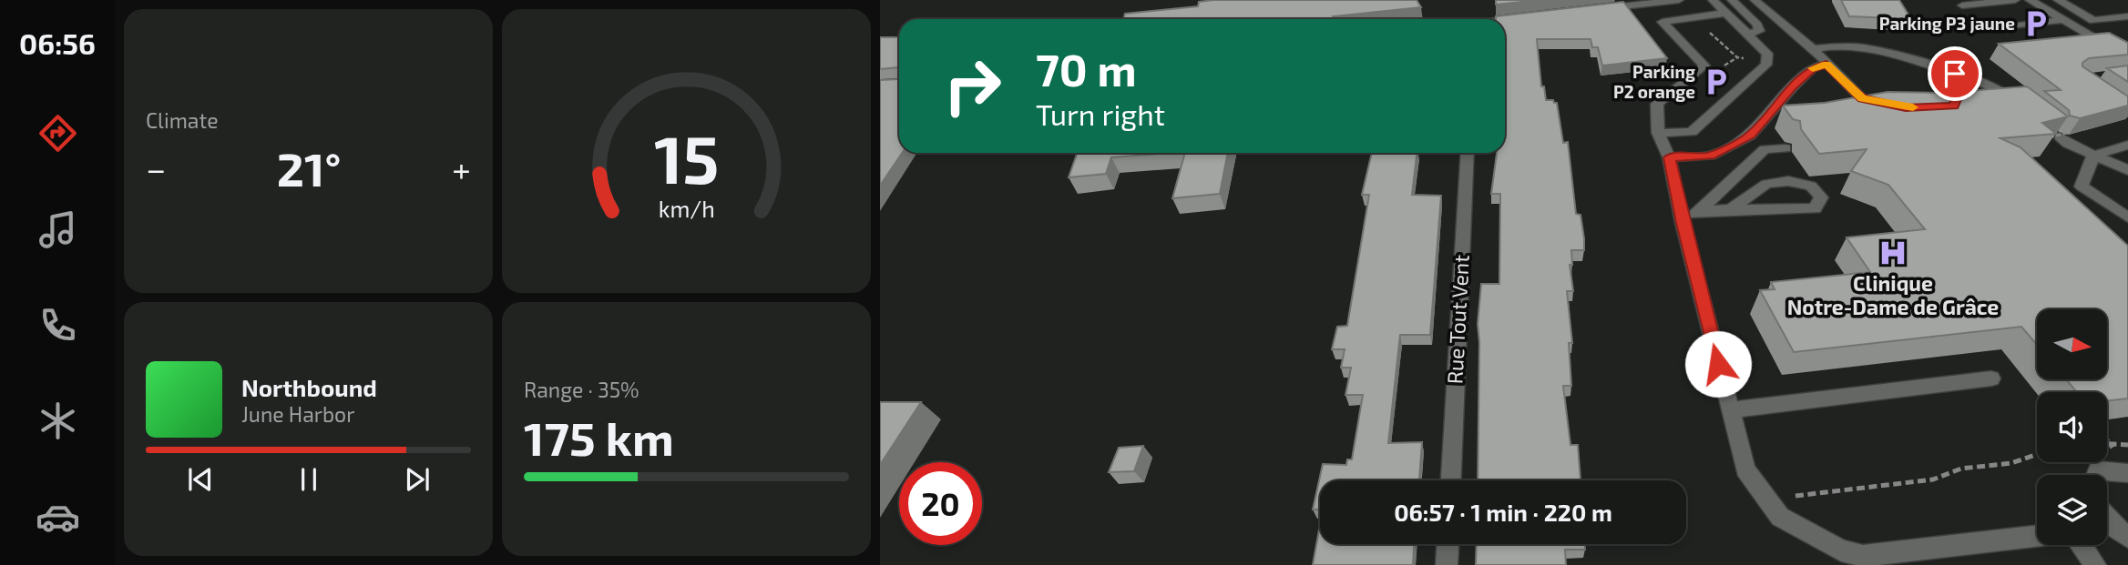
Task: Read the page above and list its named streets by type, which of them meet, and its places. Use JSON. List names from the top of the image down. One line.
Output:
{"streets":{"street":["Rue Tout Vent"]},"places":{"parking":["Parking P3 jaune","Parking P2 orange"],"hospital":["Clinique Notre-Dame de Grâce"]},"north":"right","page":{"tabs":"06:56","tile":["Climate",["Range · 35%","175 km"]],"turn":["70 m","Turn right"],"heat":["−","21°","+"],"song":["Northbound","June Harbor"],"limit":"20","trip":"06:57 · 1 min · 220 m","gauge":["15","km/h"]}}
